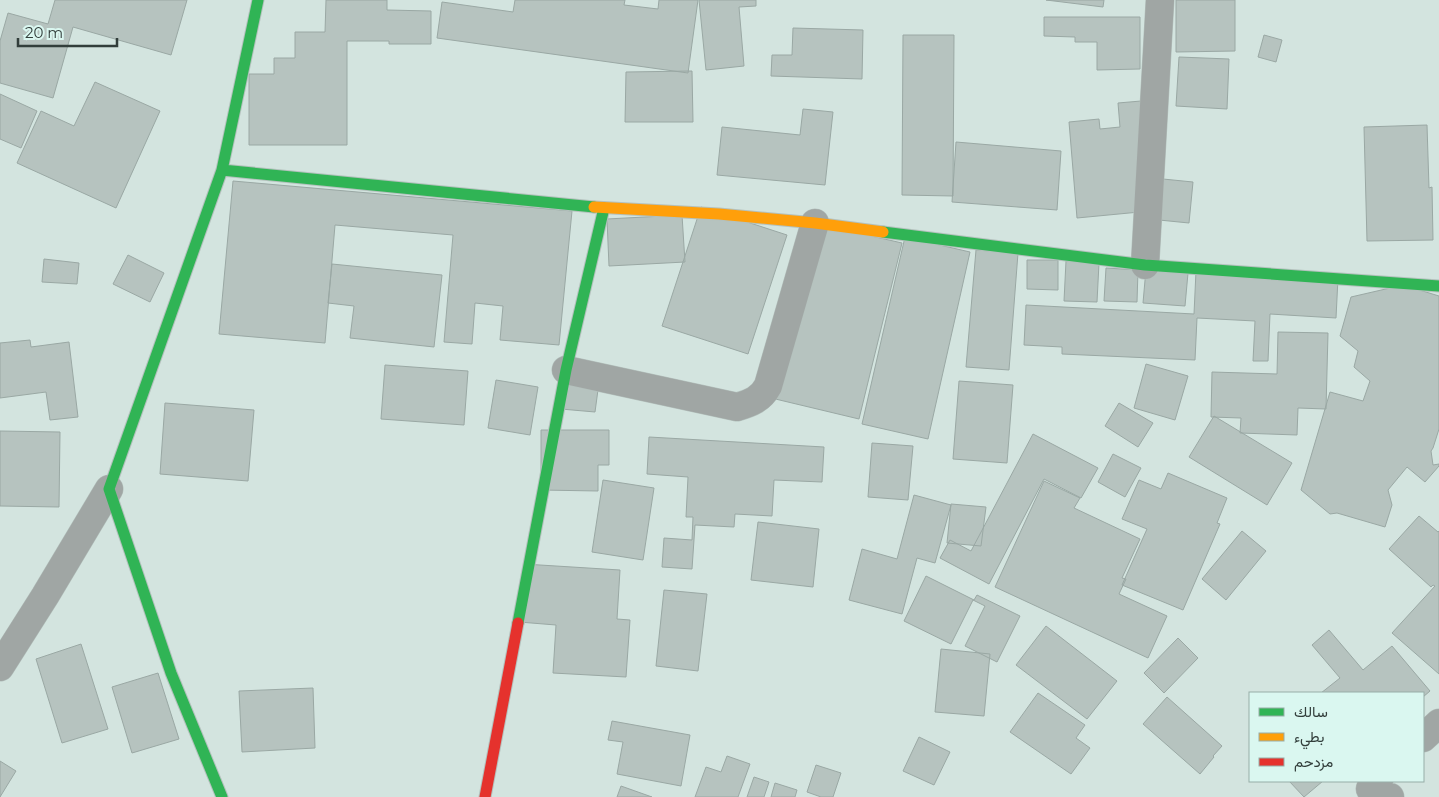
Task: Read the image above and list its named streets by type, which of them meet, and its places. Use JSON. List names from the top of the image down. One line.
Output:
{"legend":["سالك","بطيء","مزدحم"],"scale_bar":"20 m"}
